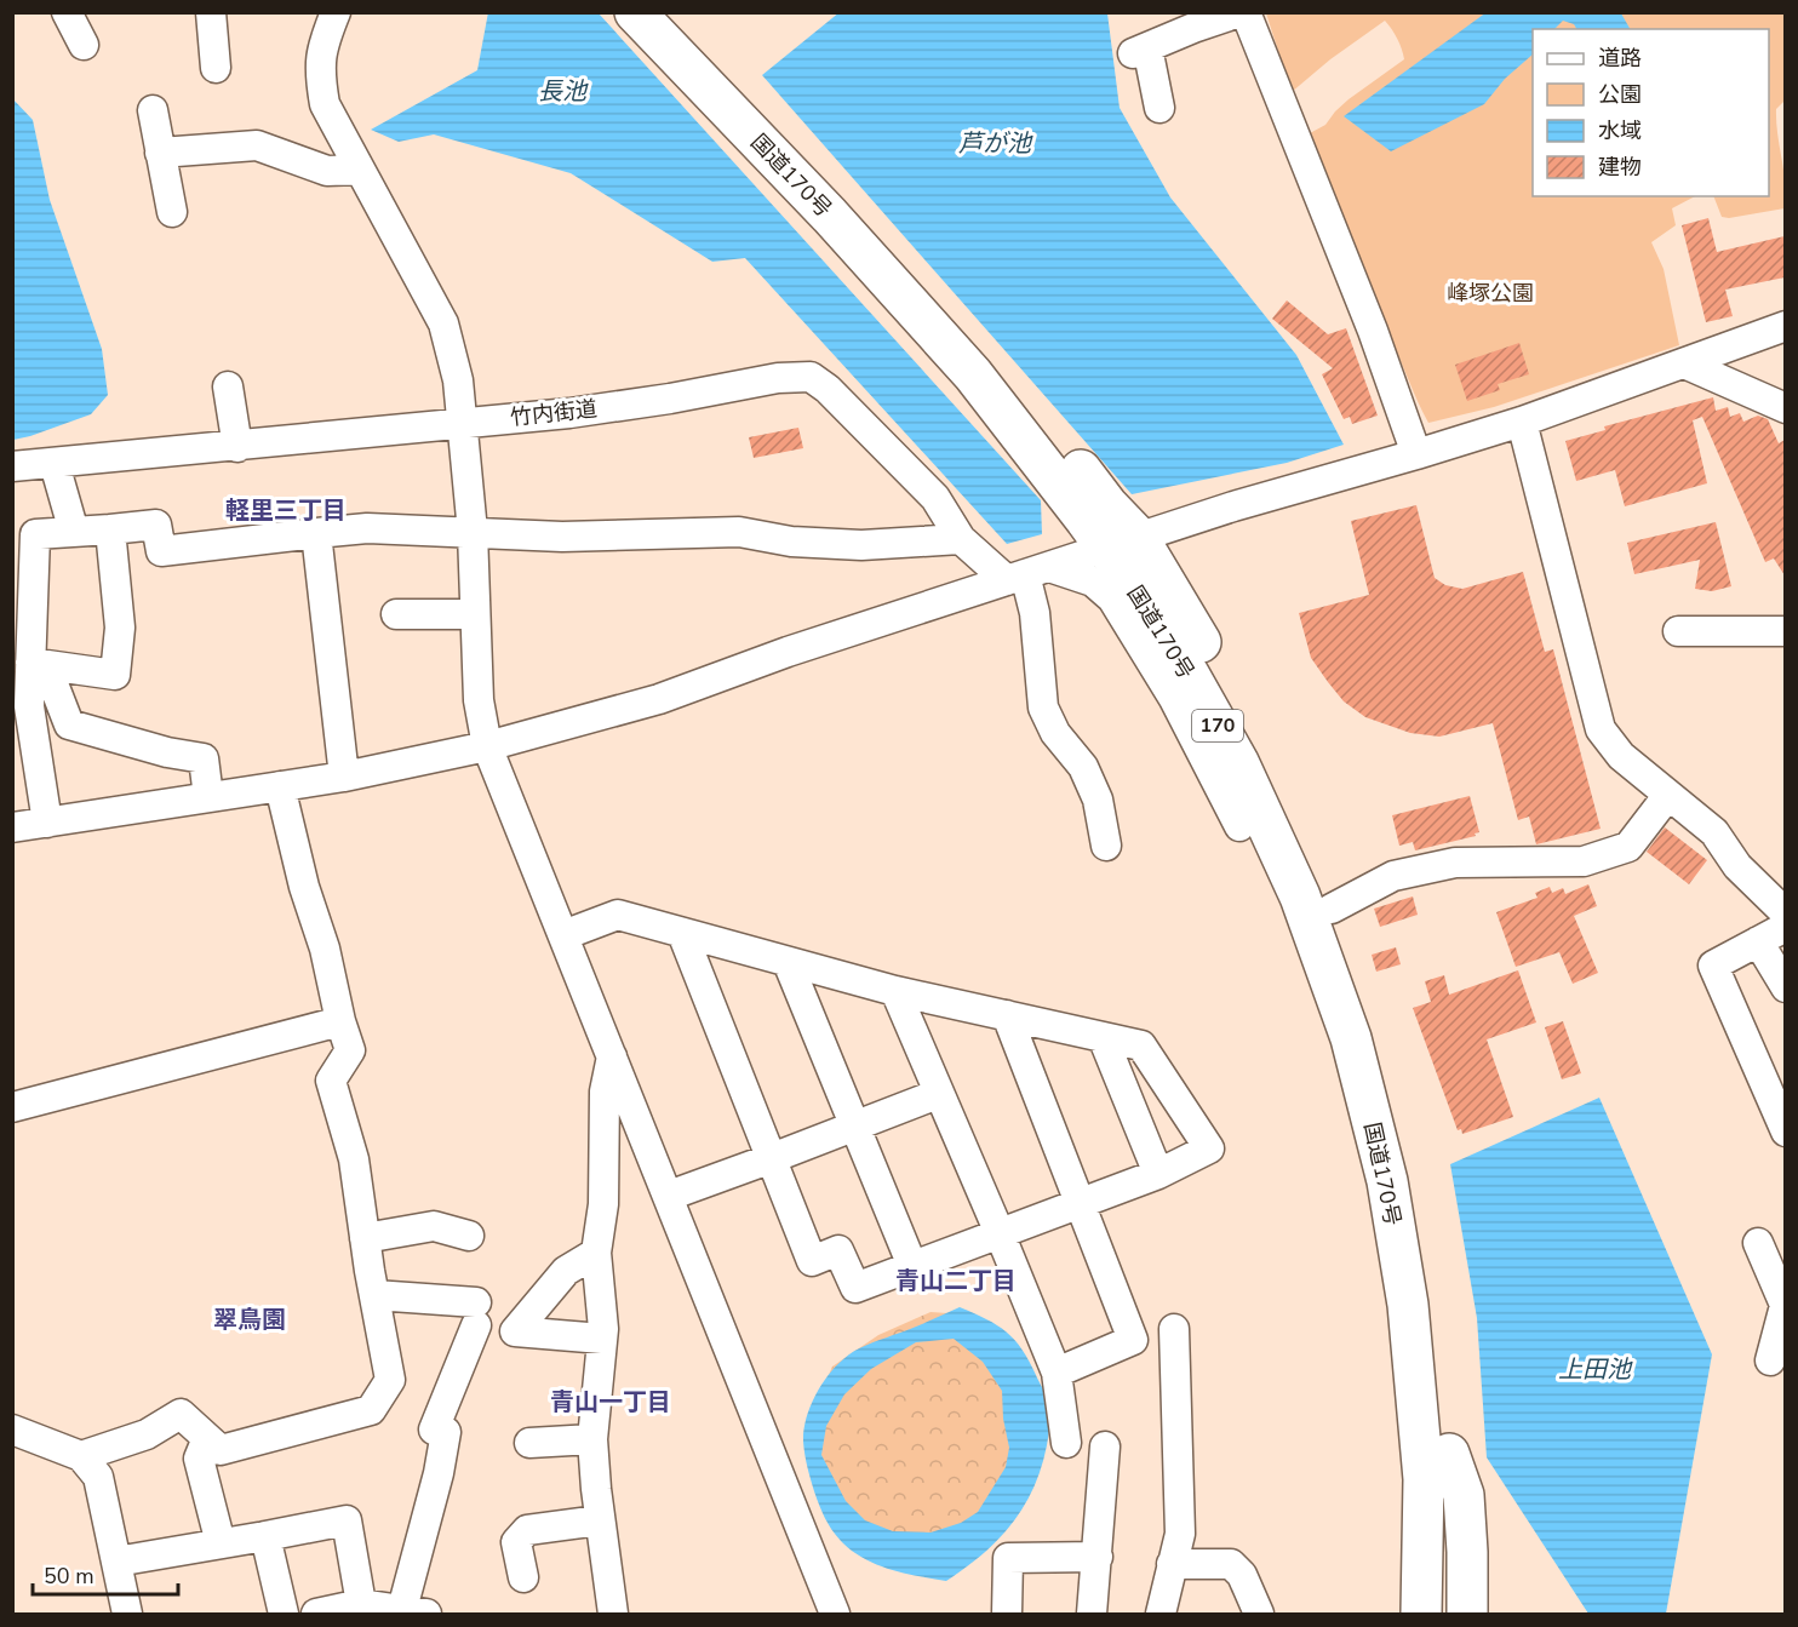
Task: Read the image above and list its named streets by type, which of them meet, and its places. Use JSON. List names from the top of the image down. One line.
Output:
{"streets":{"highway":["国道170号","170"],"street":["竹内街道"]},"districts":["軽里三丁目","青山二丁目","翠鳥園","青山一丁目"],"water":["長池","芦が池","上田池"],"parks":["峰塚公園"],"legend":["道路","公園","水域","建物"],"scale_bar":"50 m"}
